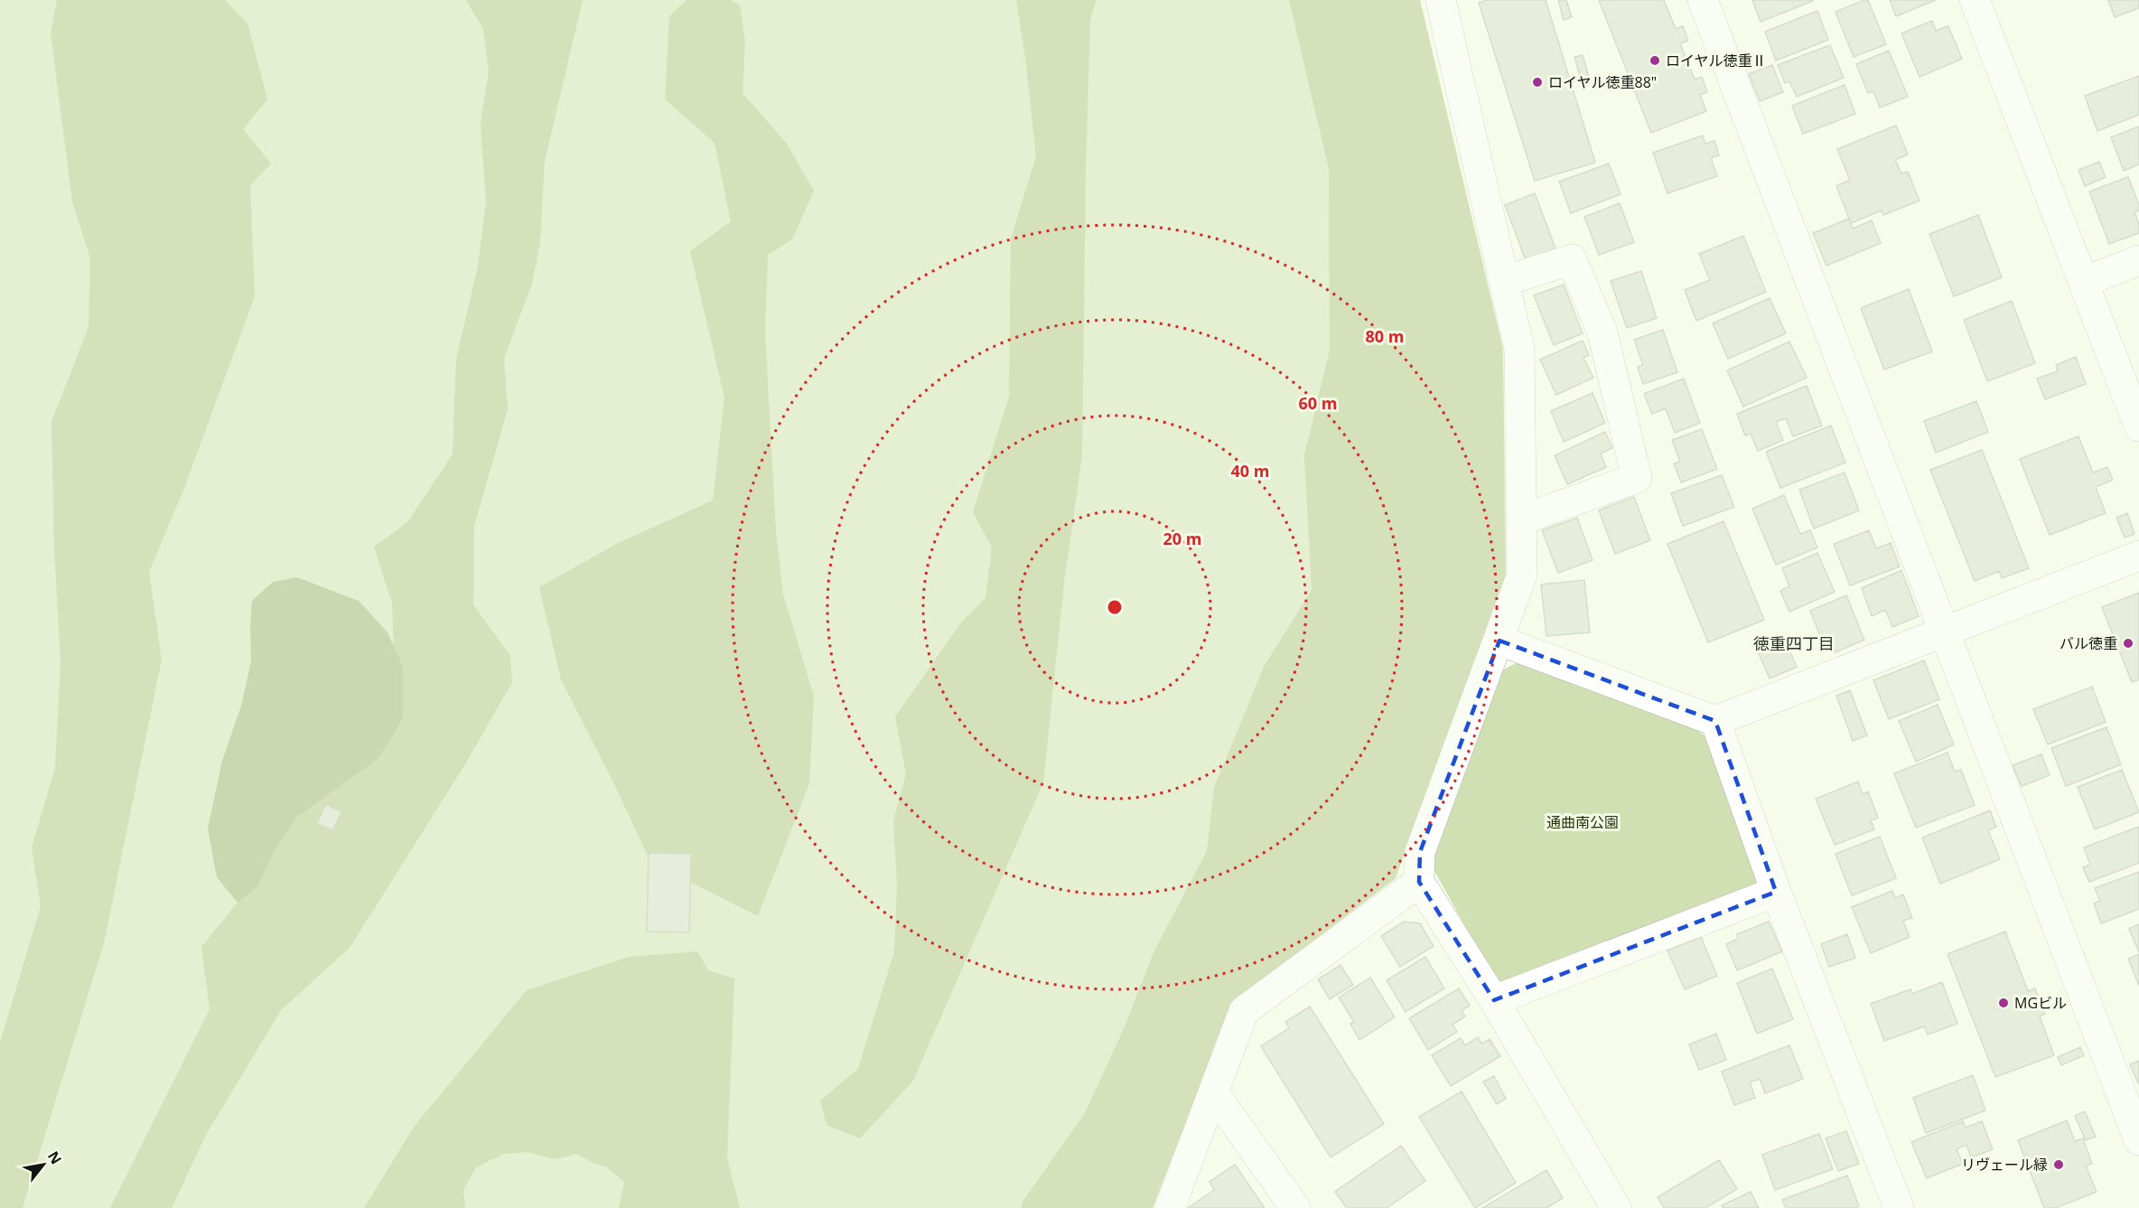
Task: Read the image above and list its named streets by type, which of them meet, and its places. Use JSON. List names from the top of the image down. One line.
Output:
{"districts":["徳重四丁目"],"parks":["通曲南公園"],"places":["ロイヤル徳重Ⅱ","ロイヤル徳重88\"","バル徳重","MGビル","リヴェール緑"],"north":"top right","rings":["80 m","60 m","40 m","20 m"]}
